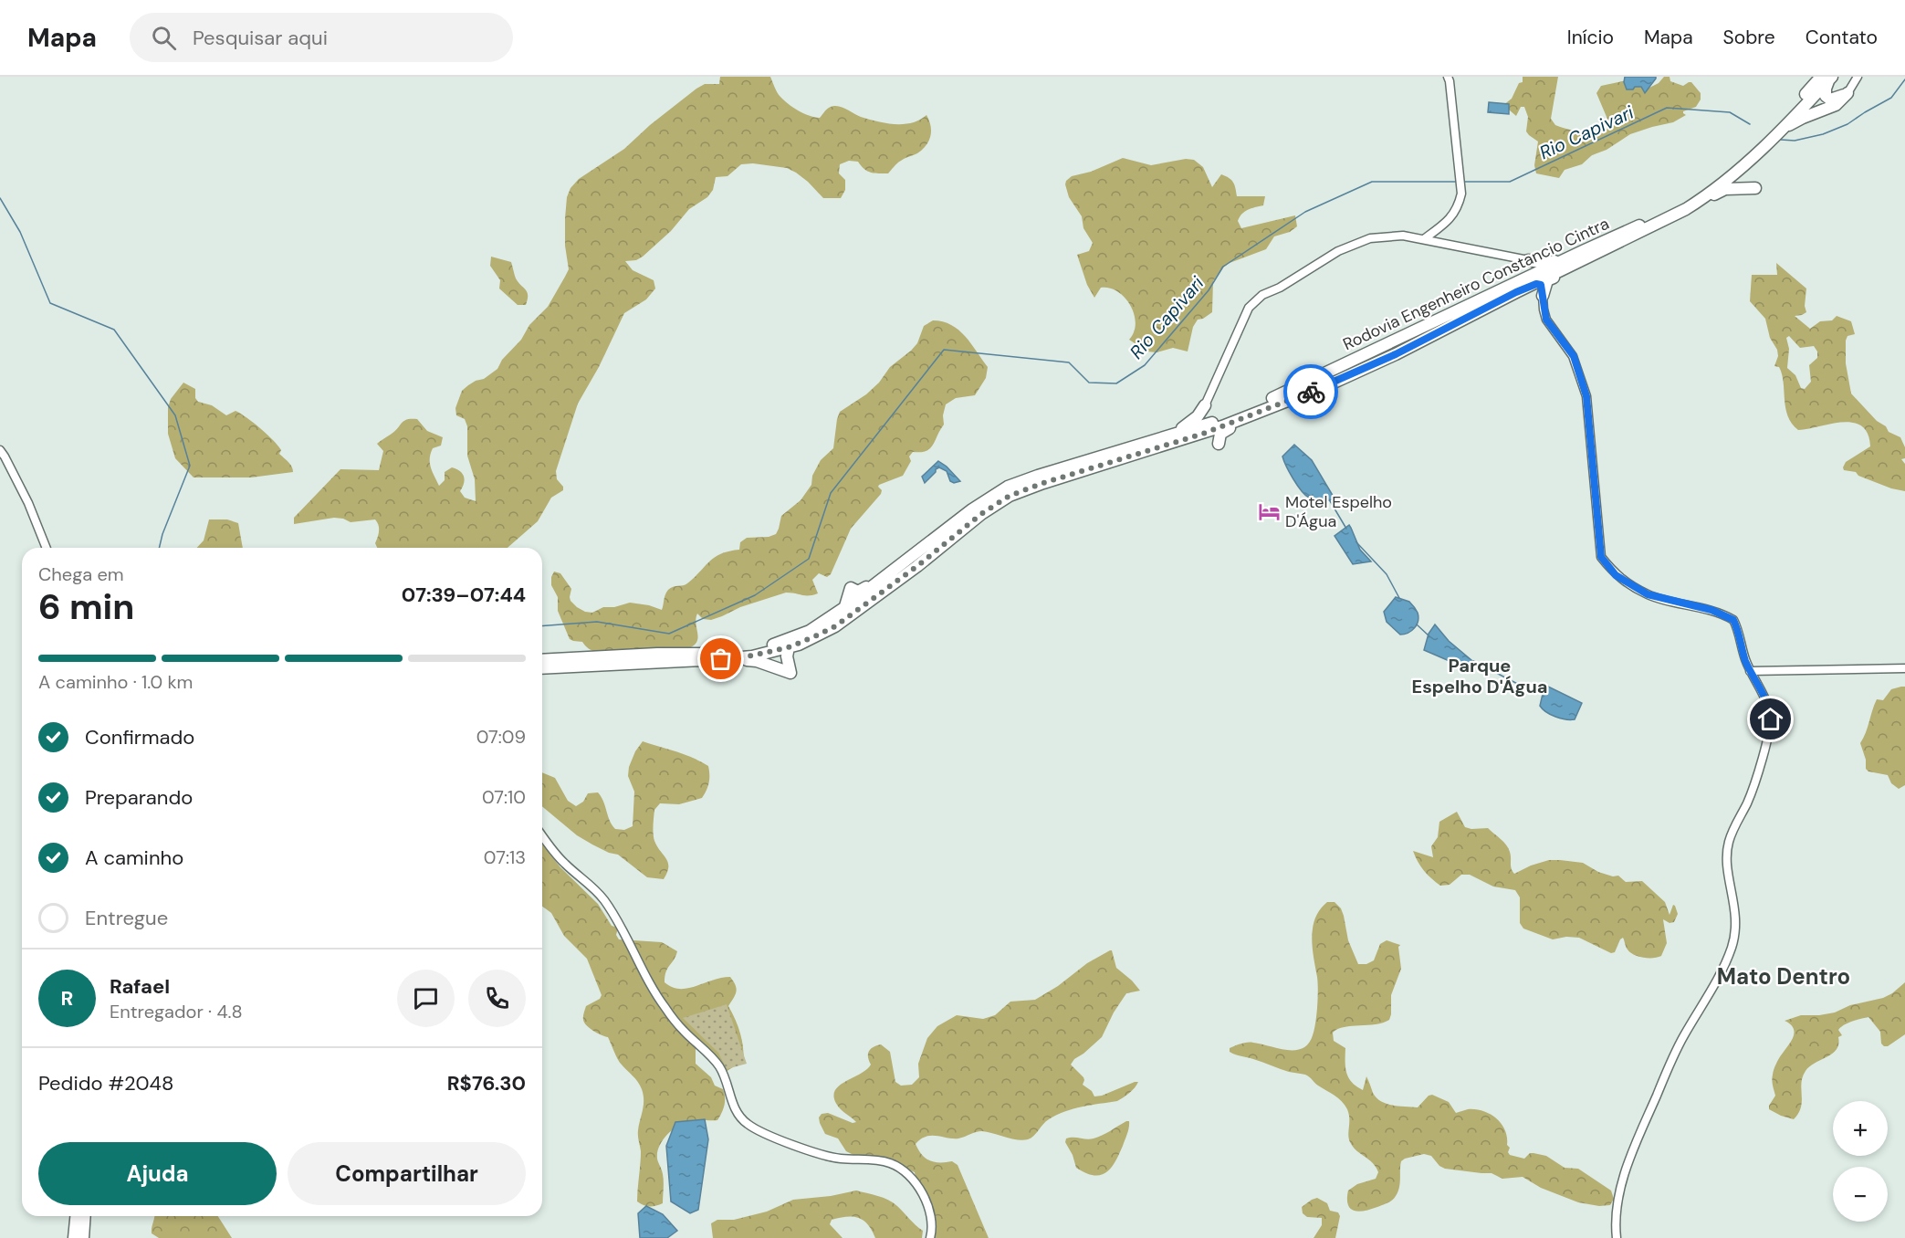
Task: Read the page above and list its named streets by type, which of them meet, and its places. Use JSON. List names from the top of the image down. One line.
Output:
{"streets":{"highway":["Rodovia Engenheiro Constancio Cintra"]},"districts":["Parque Espelho D'Água","Mato Dentro"],"water":["Rio Capivari"],"places":{"hotel":["Motel Espelho D'Água"]},"page":{"header":"Mapa","search":"Pesquisar aqui","nav":["Início","Mapa","Sobre","Contato"],"heading":["6 min","Chega em","07:39–07:44"],"panel":["Rafael","Entregador · 4.8","Pedido #2048","R$76.30"],"bar":"A caminho · 1.0 km","list":[["Confirmado","07:09"],["Preparando","07:10"],["A caminho","07:13"],"Entregue"],"round":"R","map_buttons":["+","−"],"buttons":["Ajuda","Compartilhar"]}}
